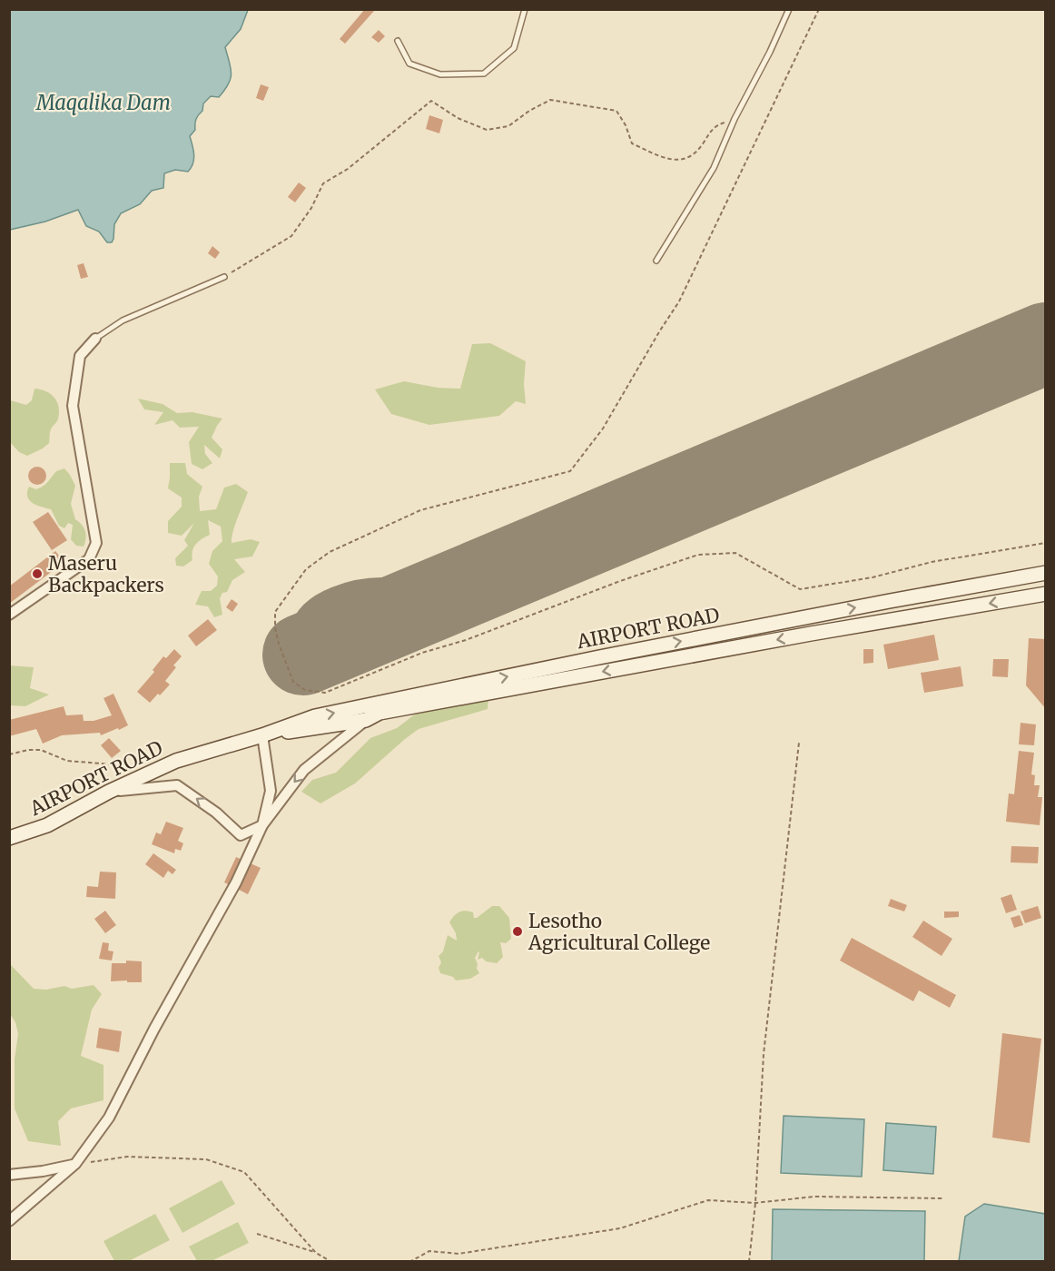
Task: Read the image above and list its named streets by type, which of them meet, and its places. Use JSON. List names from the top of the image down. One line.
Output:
{"streets":{"main road":["AIRPORT ROAD"]},"water":["Maqalika Dam"],"places":["Maseru Backpackers","Lesotho Agricultural College"]}
